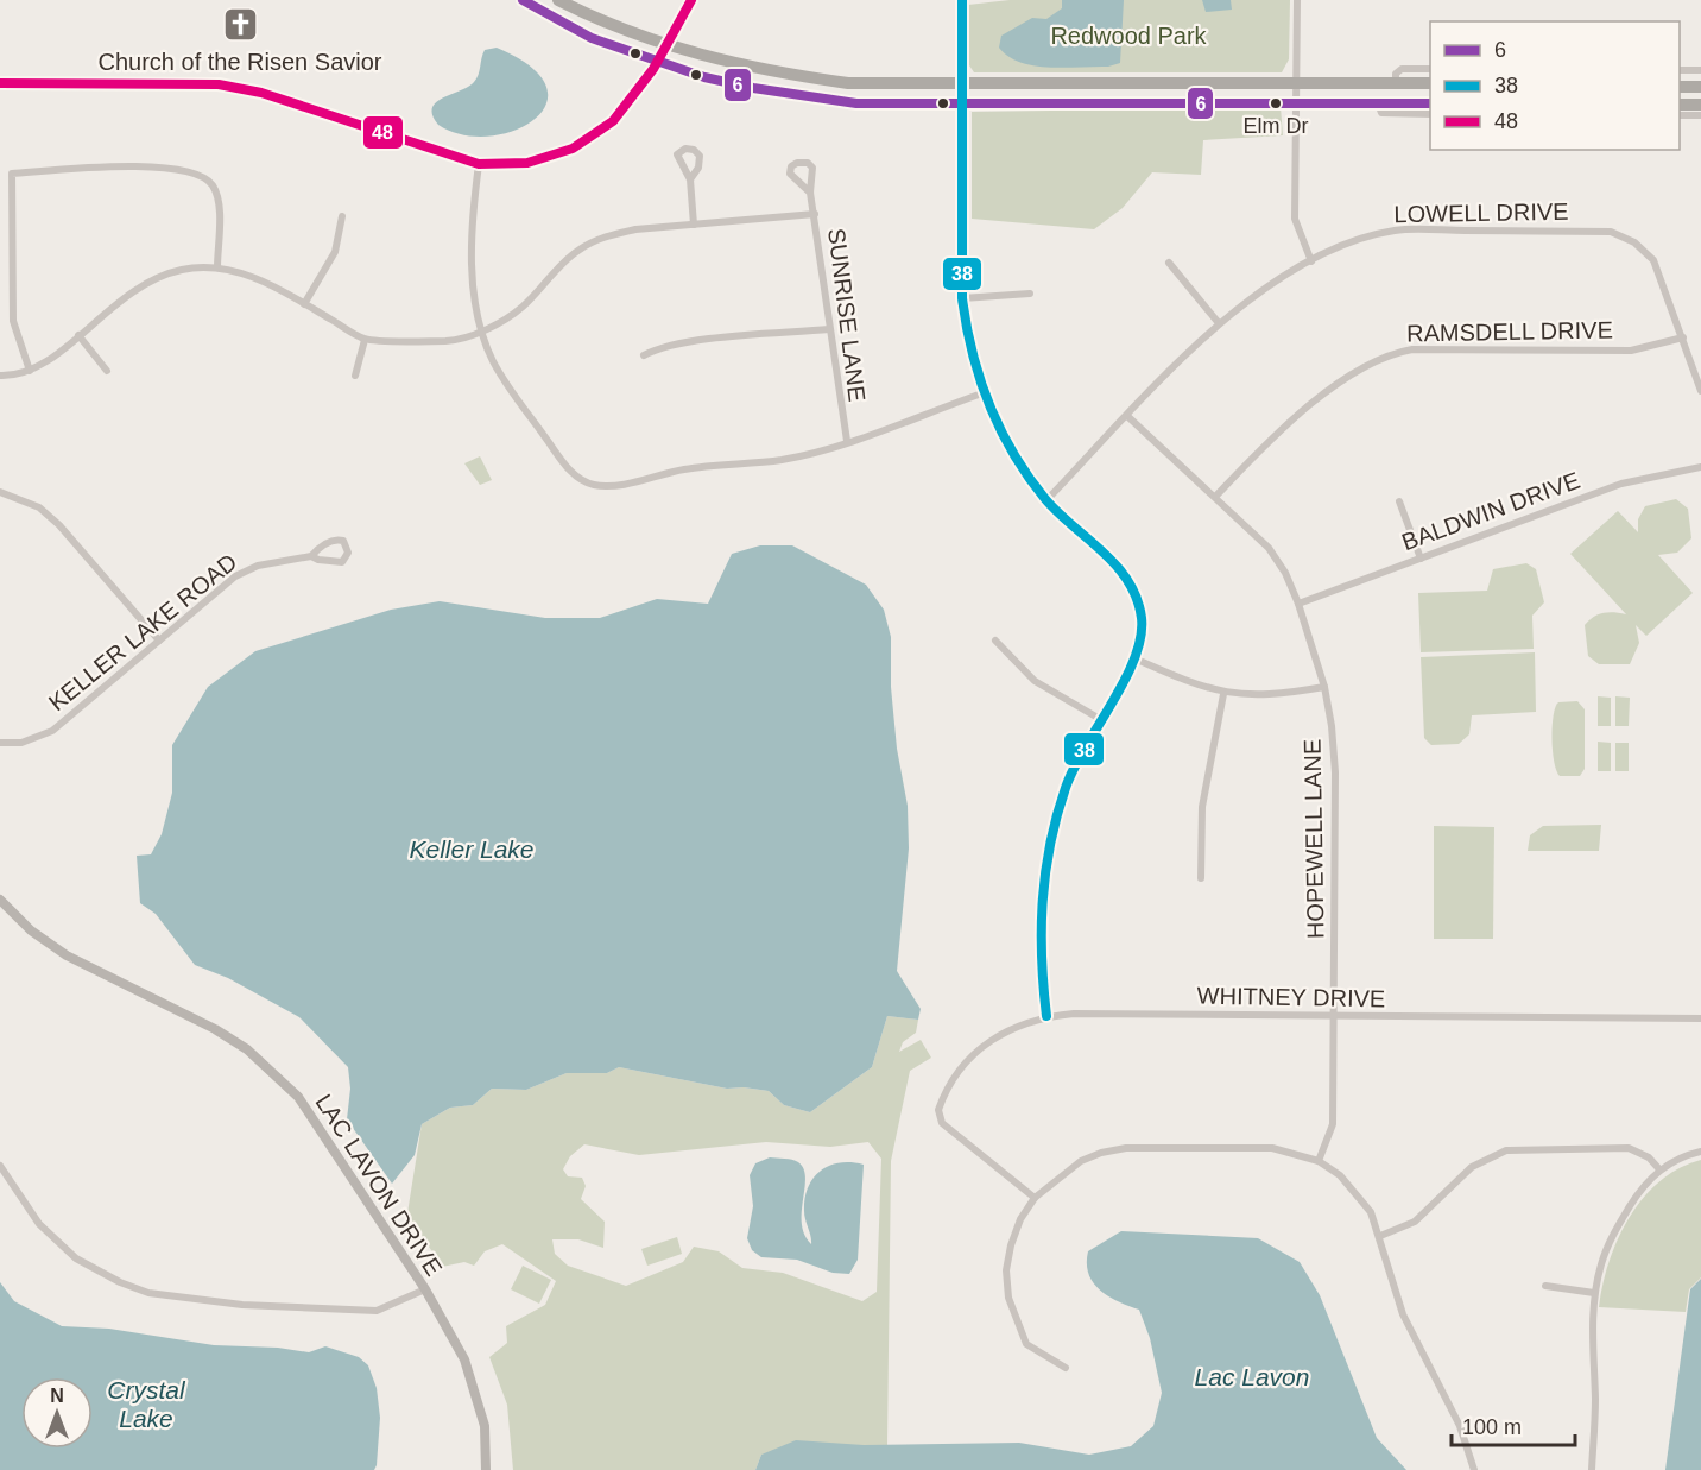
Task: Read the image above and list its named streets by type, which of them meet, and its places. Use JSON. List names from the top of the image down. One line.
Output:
{"streets":{"street":["LOWELL DRIVE","SUNRISE LANE","RAMSDELL DRIVE","BALDWIN DRIVE","KELLER LAKE ROAD","HOPEWELL LANE","WHITNEY DRIVE","LAC LAVON DRIVE"]},"crossings":[["LOWELL DRIVE","RAMSDELL DRIVE"],["LOWELL DRIVE","HOPEWELL LANE"],["RAMSDELL DRIVE","HOPEWELL LANE"],["BALDWIN DRIVE","HOPEWELL LANE"],["HOPEWELL LANE","WHITNEY DRIVE"]],"water":["Keller Lake","Lac Lavon","Crystal Lake"],"parks":["Redwood Park"],"places":{"church":["Church of the Risen Savior"],"other":["Elm Dr"]},"lines":["transit line 6","transit line 38","transit line 48"],"legend":["6","38","48"],"scale_bar":"100 m","north":"top"}
